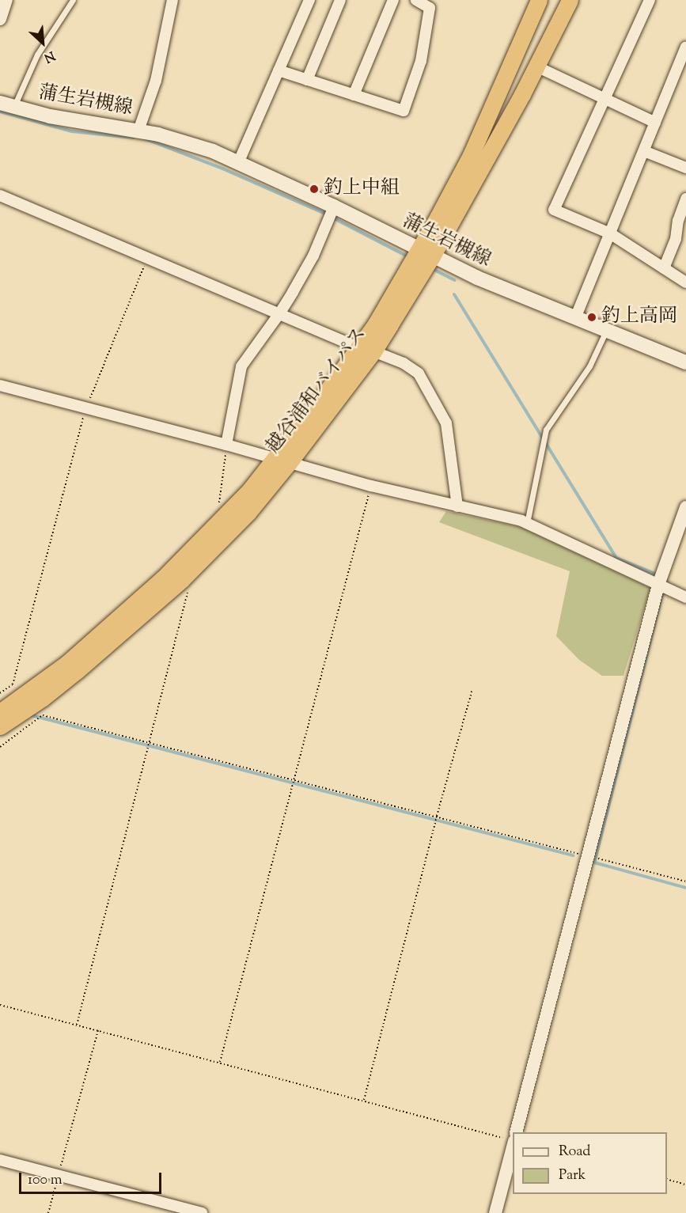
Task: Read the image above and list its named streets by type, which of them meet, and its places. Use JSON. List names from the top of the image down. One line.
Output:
{"streets":{"highway":["越谷浦和バイパス"],"main road":["蒲生岩槻線"]},"crossings":[["蒲生岩槻線","越谷浦和バイパス"]],"places":["釣上中組","釣上高岡"],"legend":["Road","Park"],"scale_bar":"100 m","north":"bottom right"}
